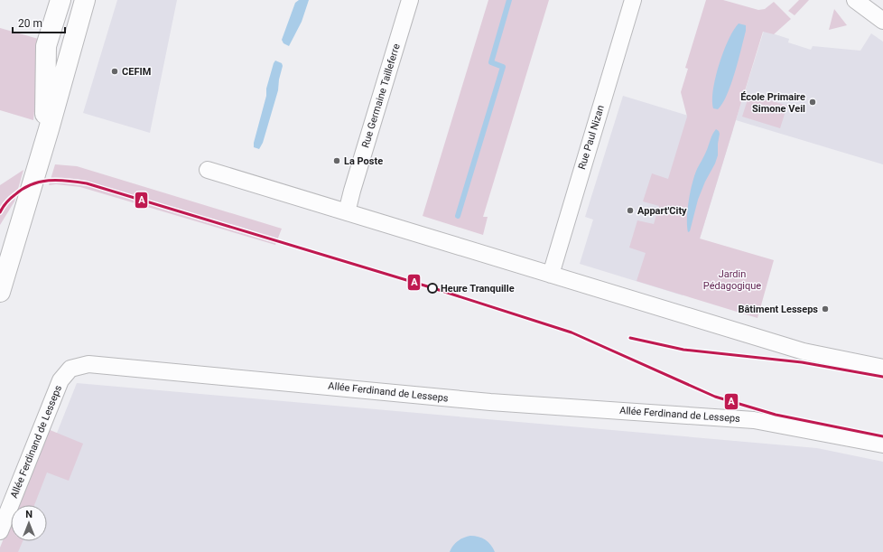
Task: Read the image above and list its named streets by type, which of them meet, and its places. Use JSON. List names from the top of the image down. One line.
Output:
{"streets":{"street":["Rue Germaine Tailleferre","Rue Paul Nizan","Allée Ferdinand de Lesseps"]},"parks":["Jardin Pédagogique"],"places":["CEFIM","École Primaire Simone Veil","La Poste","Appart'City","Heure Tranquille","Bâtiment Lesseps"],"lines":["transit line A"],"scale_bar":"20 m","north":"top"}
